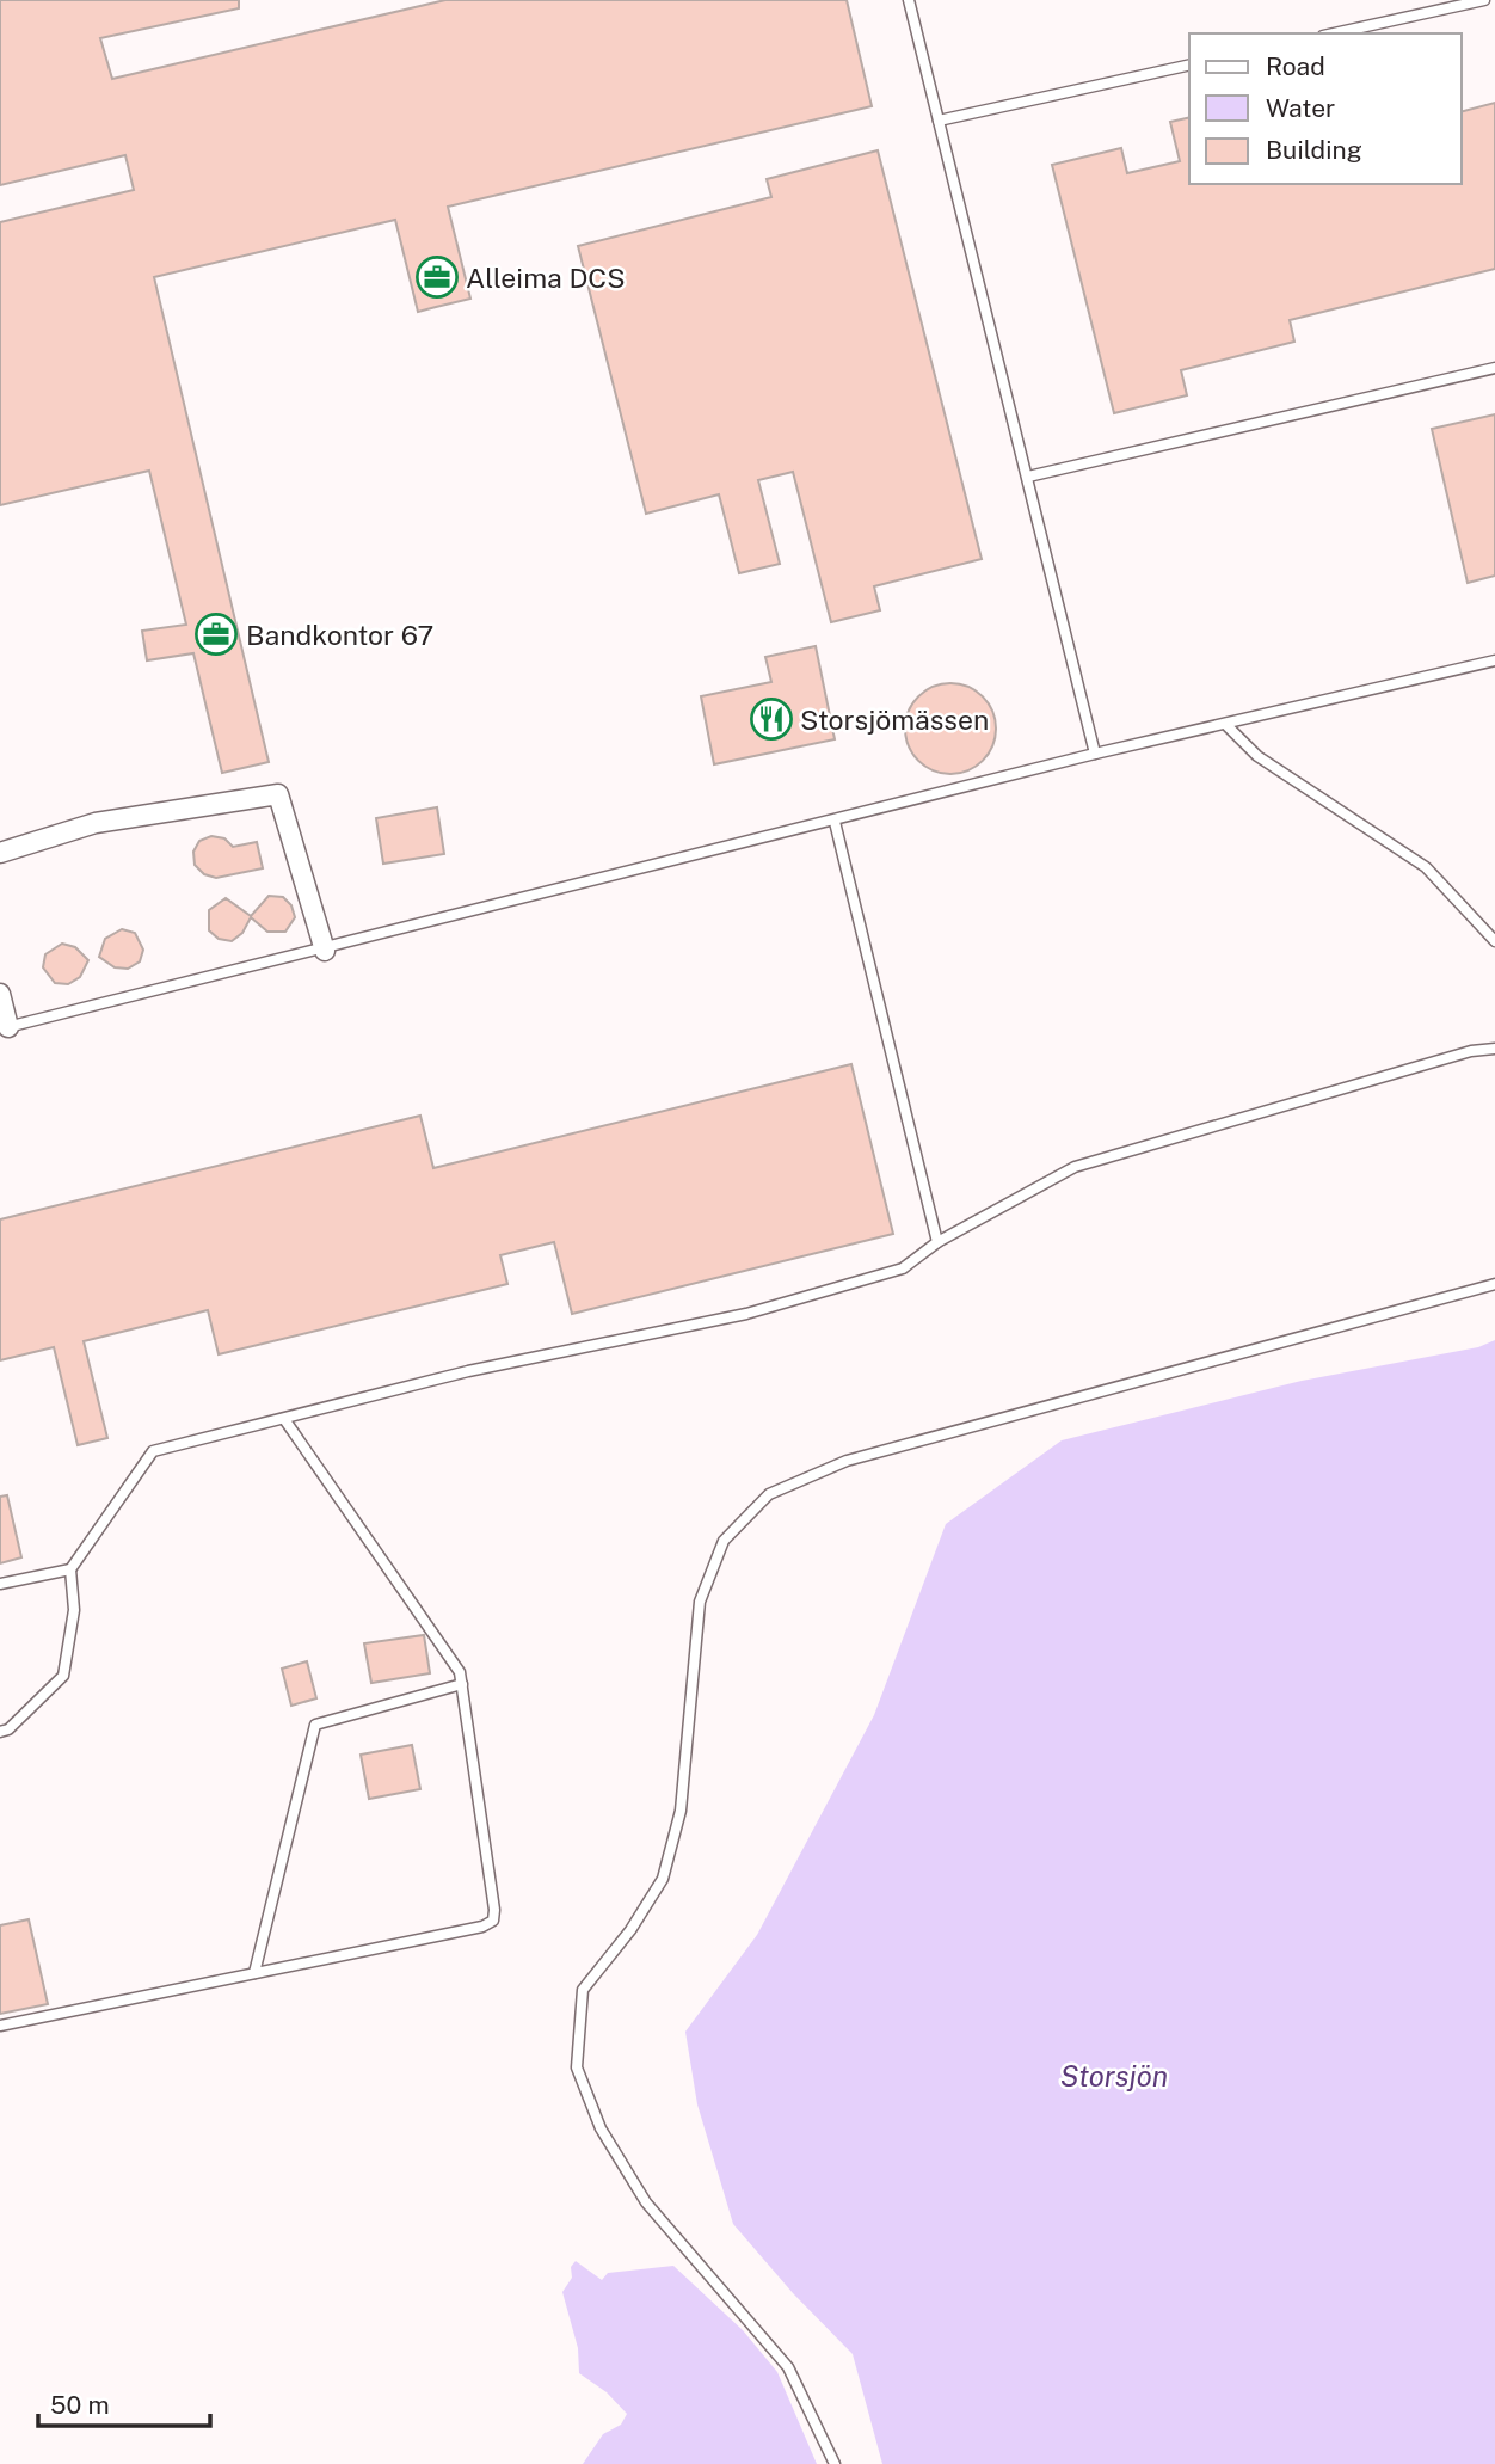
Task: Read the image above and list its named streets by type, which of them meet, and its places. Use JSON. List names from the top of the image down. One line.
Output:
{"water":["Storsjön"],"places":{"office":["Alleima DCS","Bandkontor 67"],"restaurant":["Storsjömässen"]},"legend":["Road","Water","Building"],"scale_bar":"50 m"}
